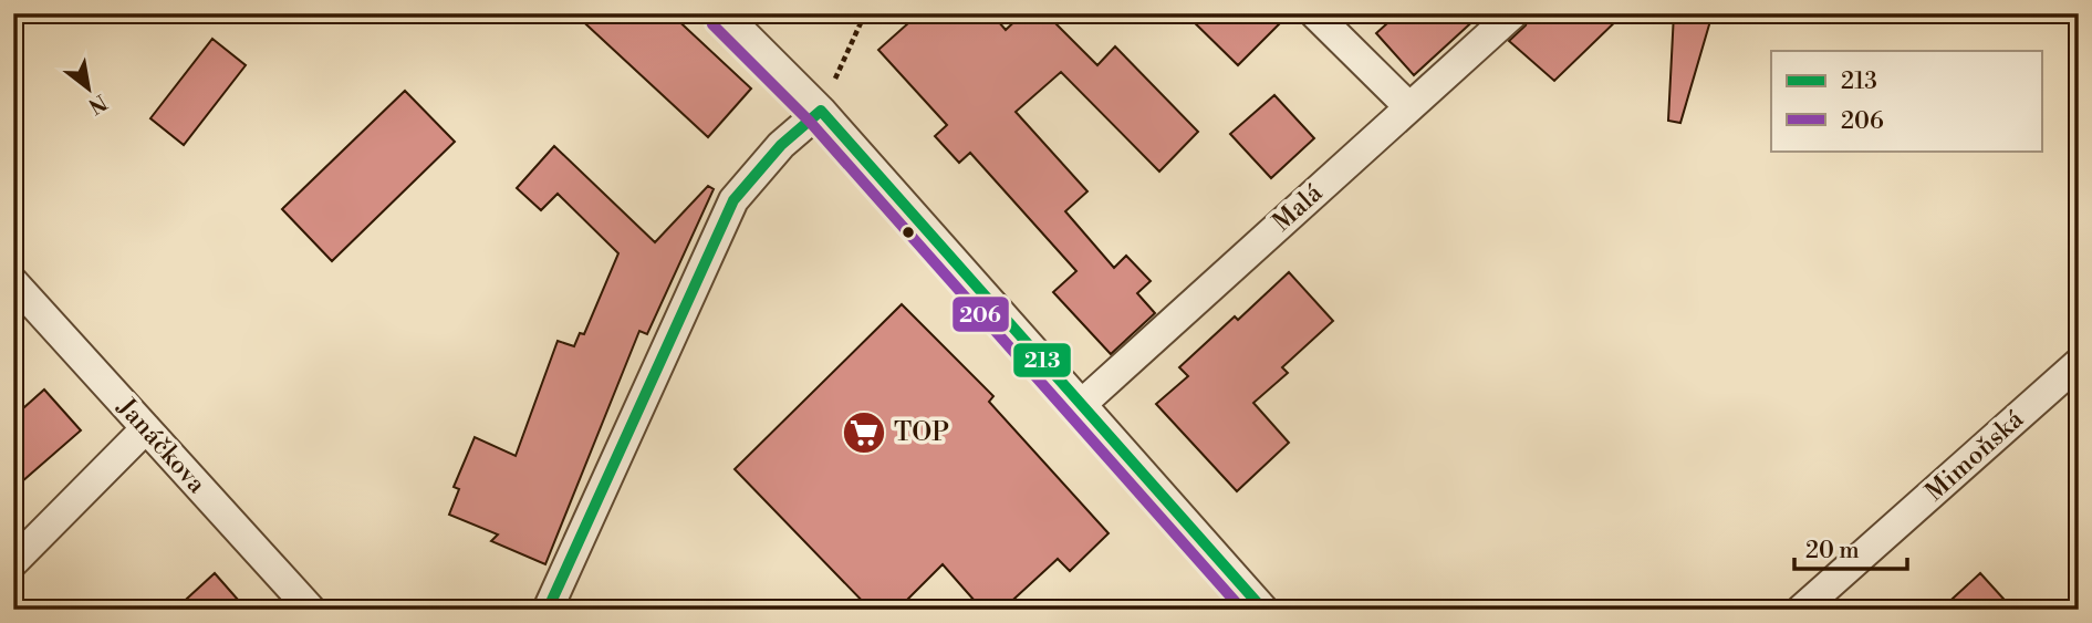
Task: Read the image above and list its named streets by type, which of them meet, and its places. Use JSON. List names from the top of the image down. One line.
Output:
{"streets":{"street":["Malá","Janáčkova","Mimoňská"]},"places":{"supermarket":["TOP"]},"lines":["transit line 206","transit line 213"],"legend":["213","206"],"scale_bar":"20 m","north":"bottom right"}
